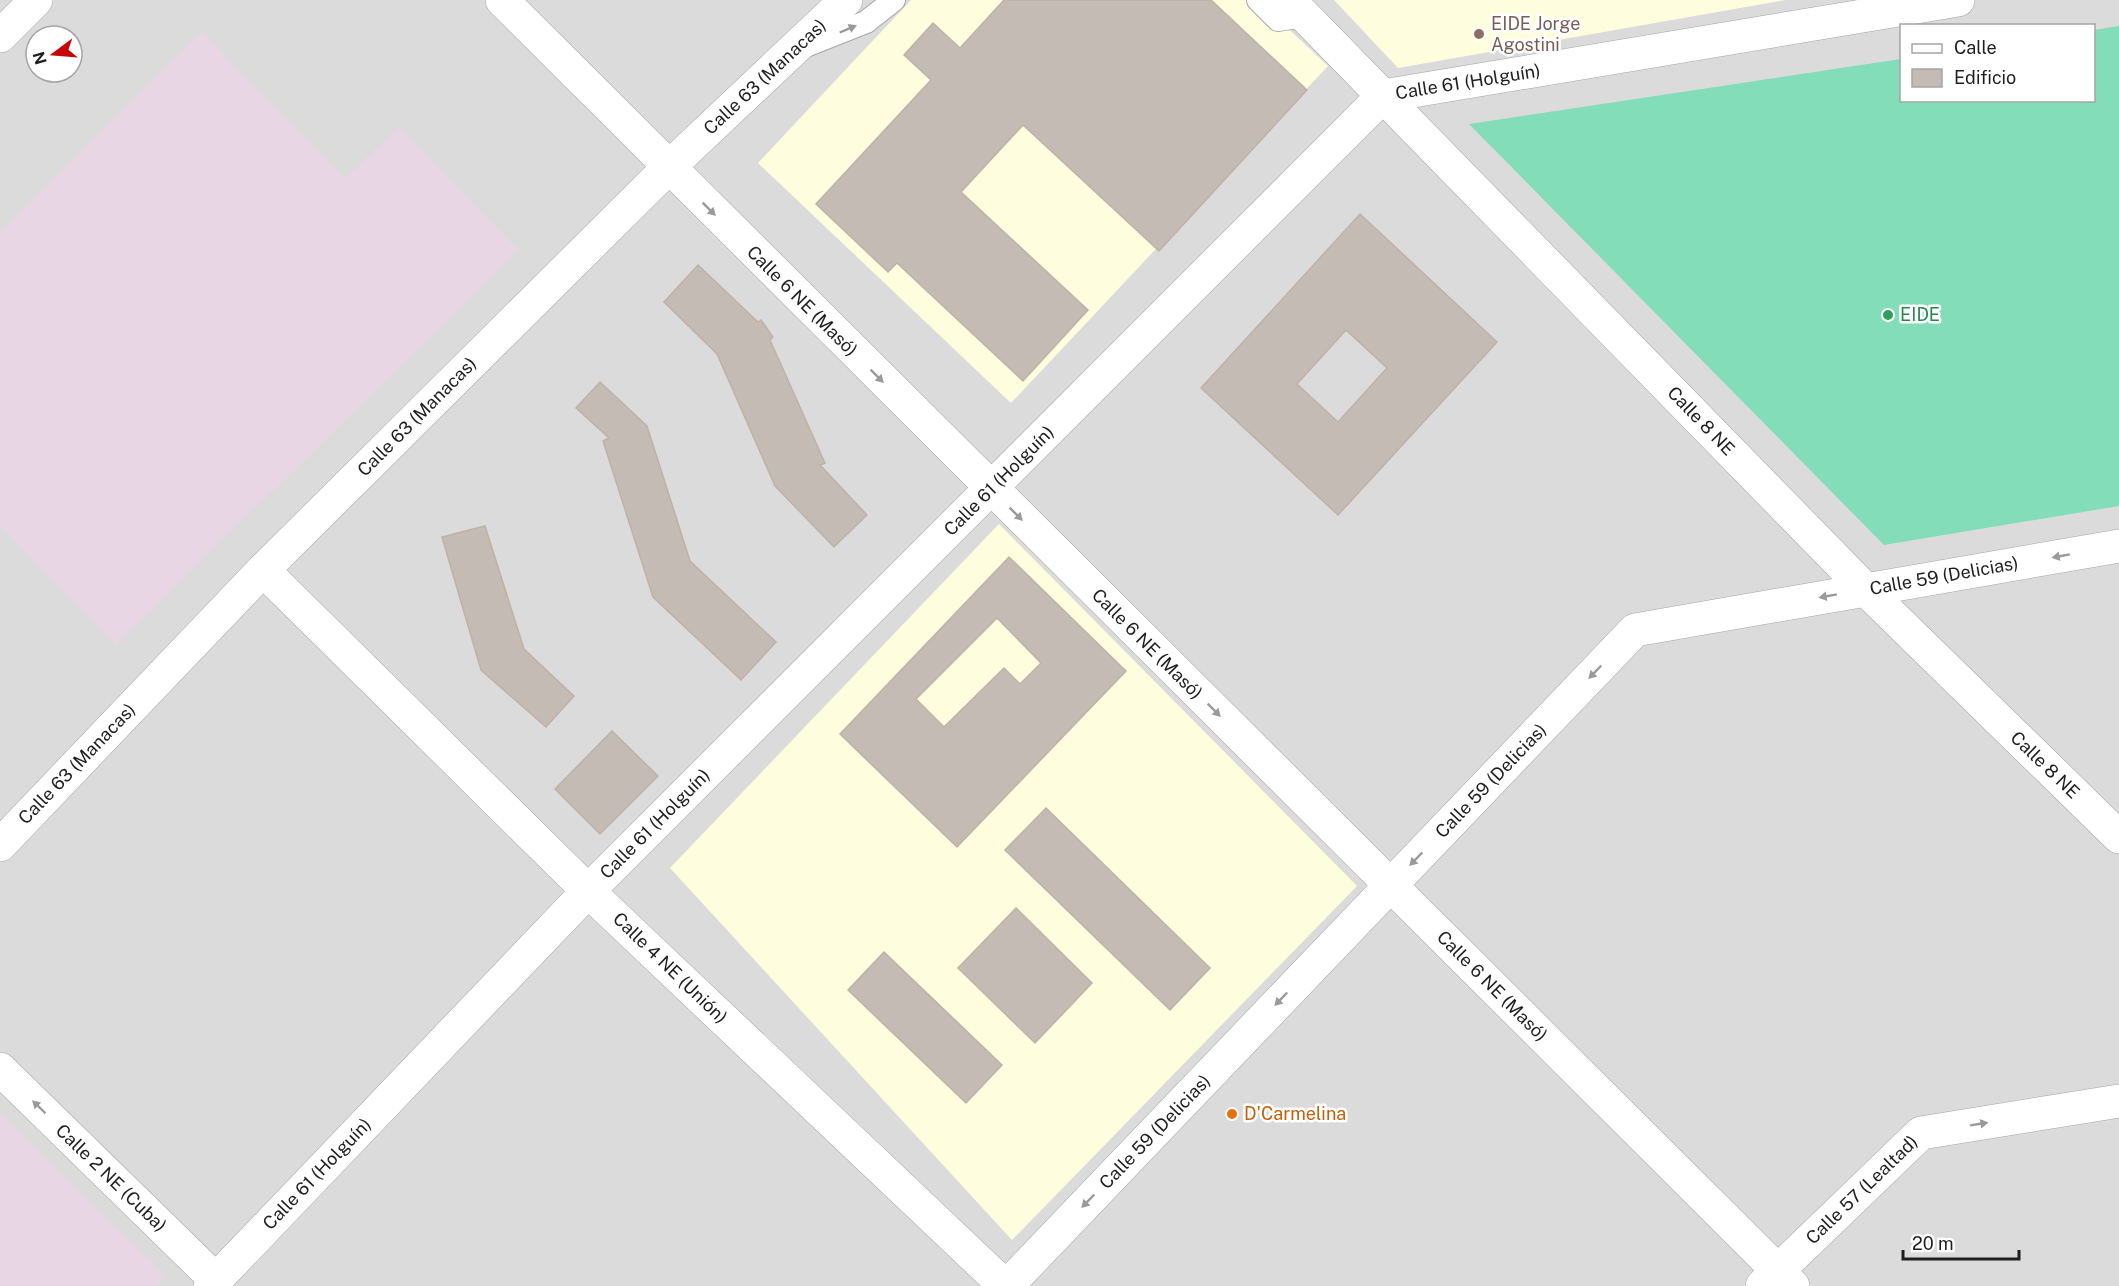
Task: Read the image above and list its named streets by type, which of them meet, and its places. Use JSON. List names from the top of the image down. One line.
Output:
{"streets":{"street":["Calle 63 (Manacas)","Calle 61 (Holguín)","Calle 6 NE (Masó)","Calle 8 NE","Calle 59 (Delicias)","Calle 4 NE (Unión)","Calle 2 NE (Cuba)","Calle 57 (Lealtad)"]},"crossings":[["Calle 63 (Manacas)","Calle 6 NE (Masó)"],["Calle 63 (Manacas)","Calle 4 NE (Unión)"],["Calle 61 (Holguín)","Calle 6 NE (Masó)"],["Calle 61 (Holguín)","Calle 8 NE"],["Calle 61 (Holguín)","Calle 4 NE (Unión)"],["Calle 61 (Holguín)","Calle 2 NE (Cuba)"],["Calle 6 NE (Masó)","Calle 59 (Delicias)"],["Calle 6 NE (Masó)","Calle 57 (Lealtad)"],["Calle 8 NE","Calle 59 (Delicias)"],["Calle 59 (Delicias)","Calle 4 NE (Unión)"]],"one_way":["Calle 6 NE (Masó)","Calle 59 (Delicias)","Calle 2 NE (Cuba)","Calle 57 (Lealtad)"],"places":["EIDE Jorge Agostini","EIDE","D'Carmelina"],"legend":["Calle","Edificio"],"scale_bar":"20 m","north":"left"}
